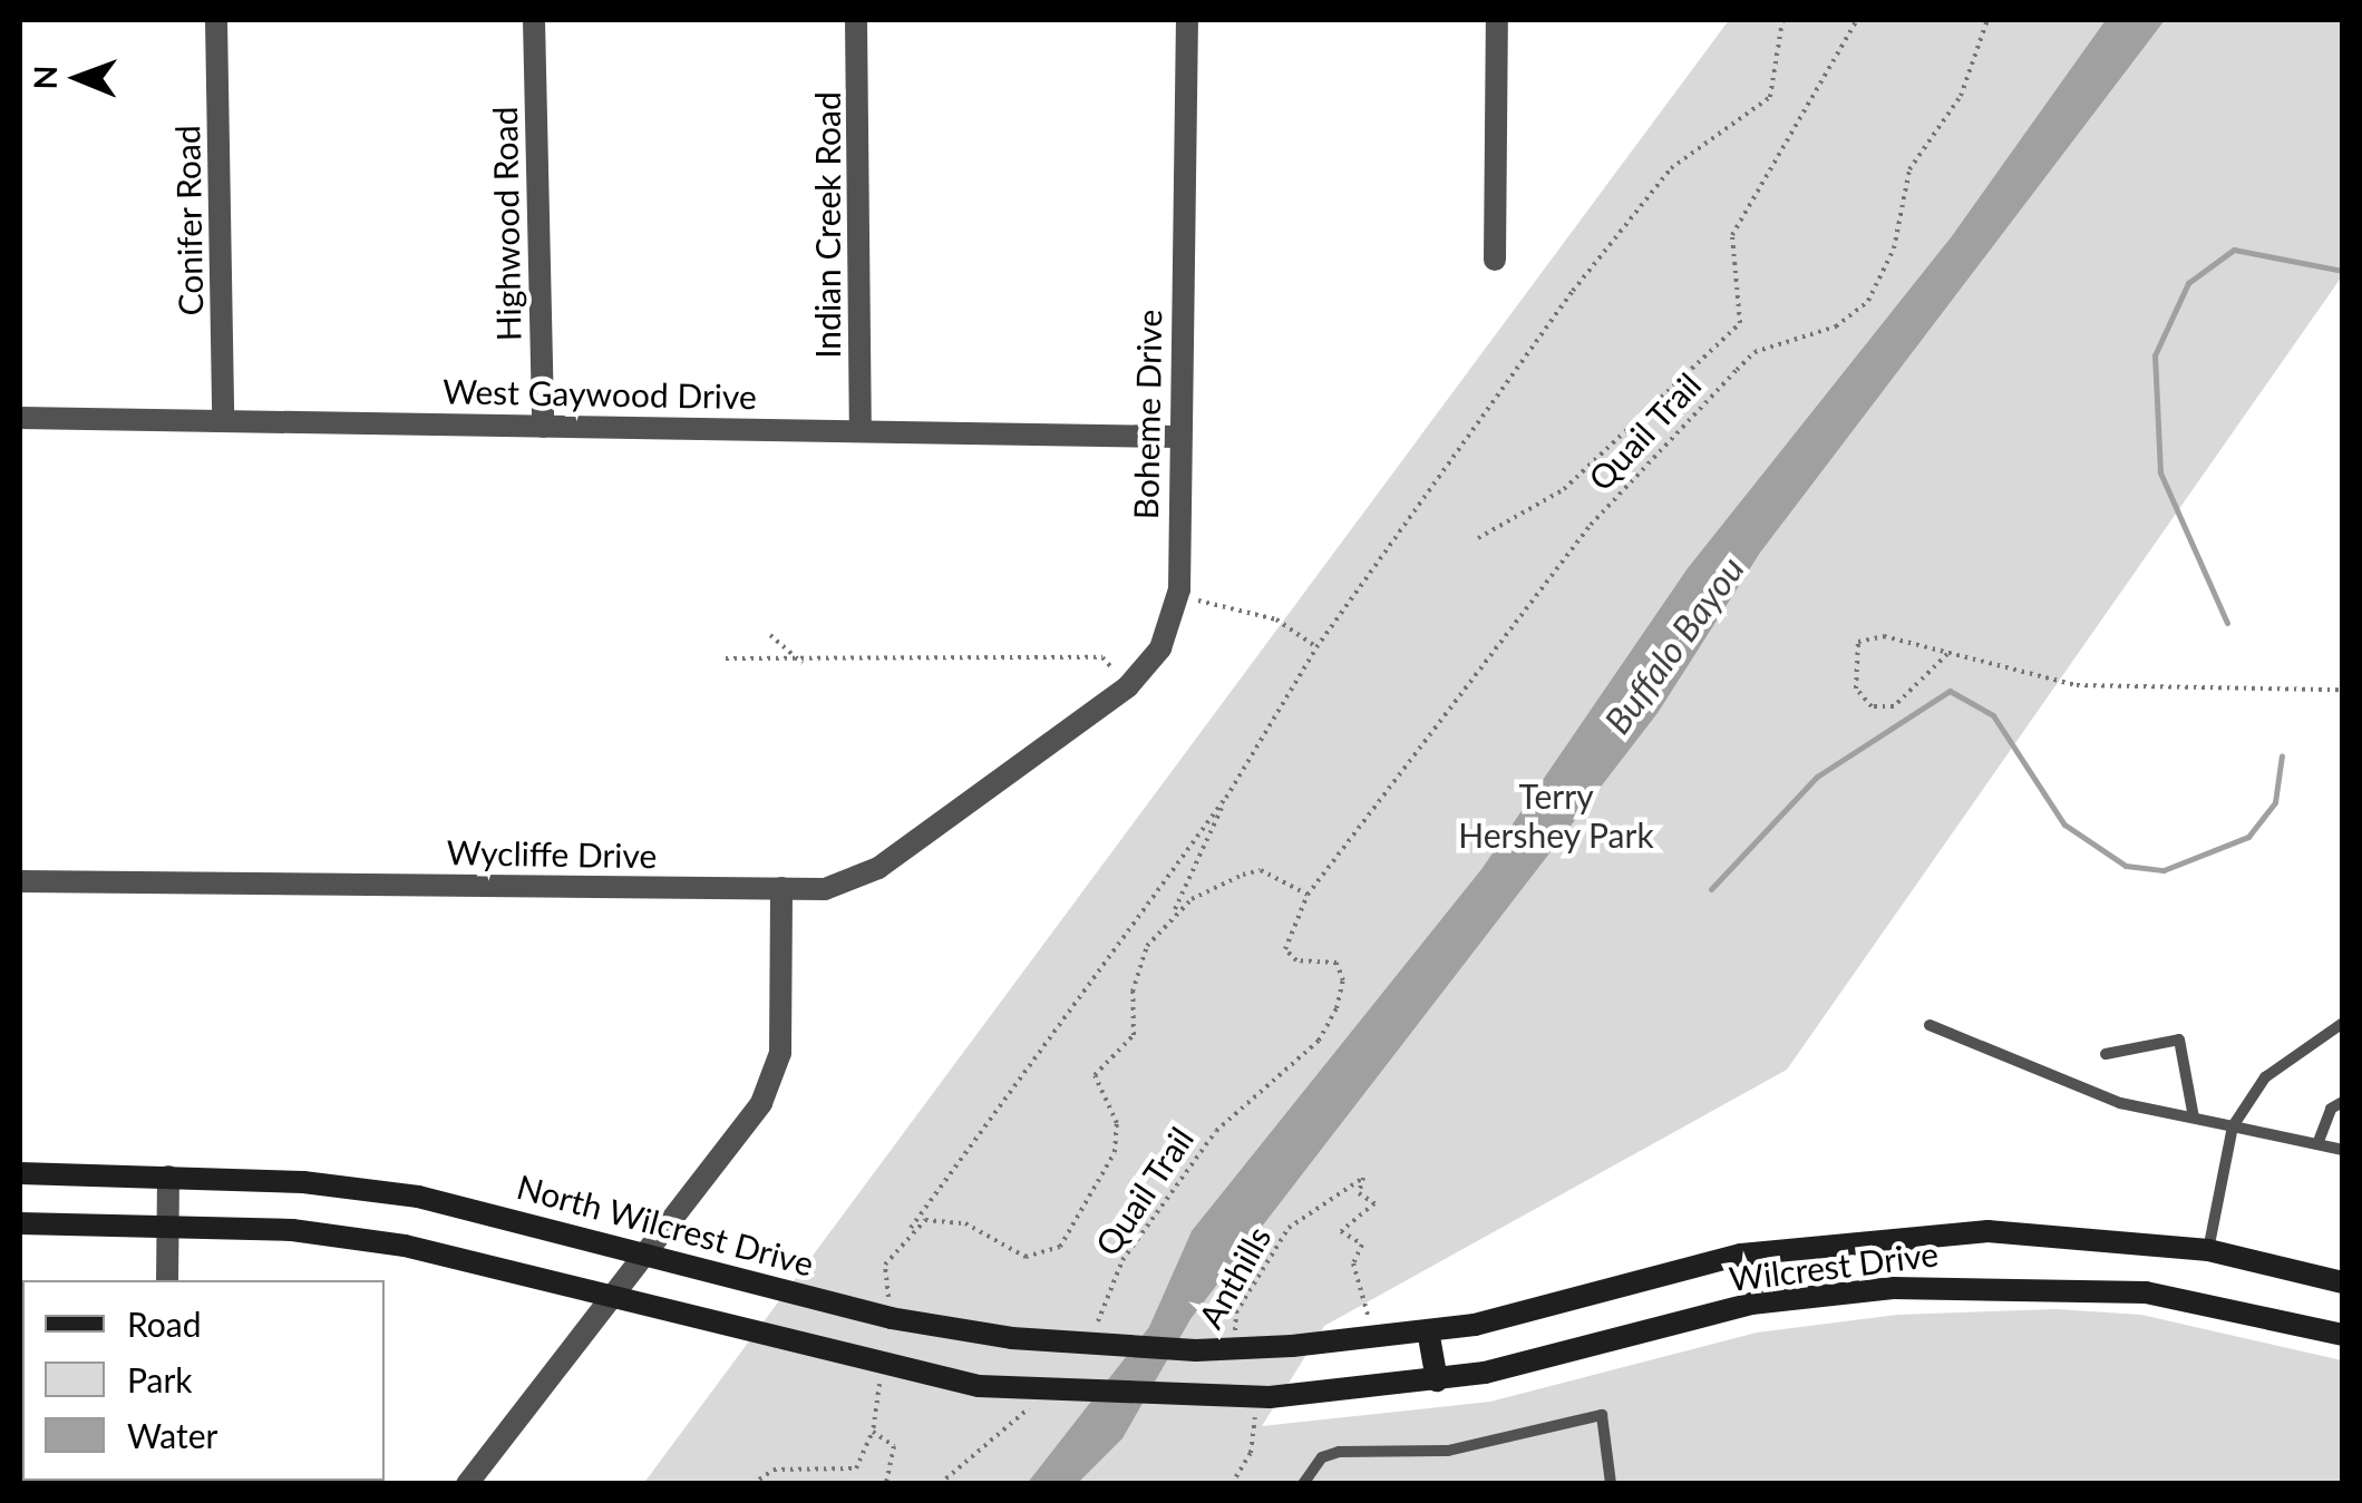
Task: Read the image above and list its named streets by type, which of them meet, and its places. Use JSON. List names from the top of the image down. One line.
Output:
{"streets":{"main road":["North Wilcrest Drive","Wilcrest Drive"],"street":["Conifer Road","Highwood Road","Indian Creek Road","West Gaywood Drive","Boheme Drive","Wycliffe Drive"],"path":["Quail Trail","Anthills"]},"crossings":[["Conifer Road","West Gaywood Drive"],["Highwood Road","West Gaywood Drive"],["Indian Creek Road","West Gaywood Drive"],["West Gaywood Drive","Boheme Drive"],["Boheme Drive","Wycliffe Drive"],["North Wilcrest Drive","Wilcrest Drive"],["Wilcrest Drive","Anthills"]],"water":["Buffalo Bayou"],"parks":["Terry Hershey Park"],"legend":["Road","Park","Water"],"north":"left"}
